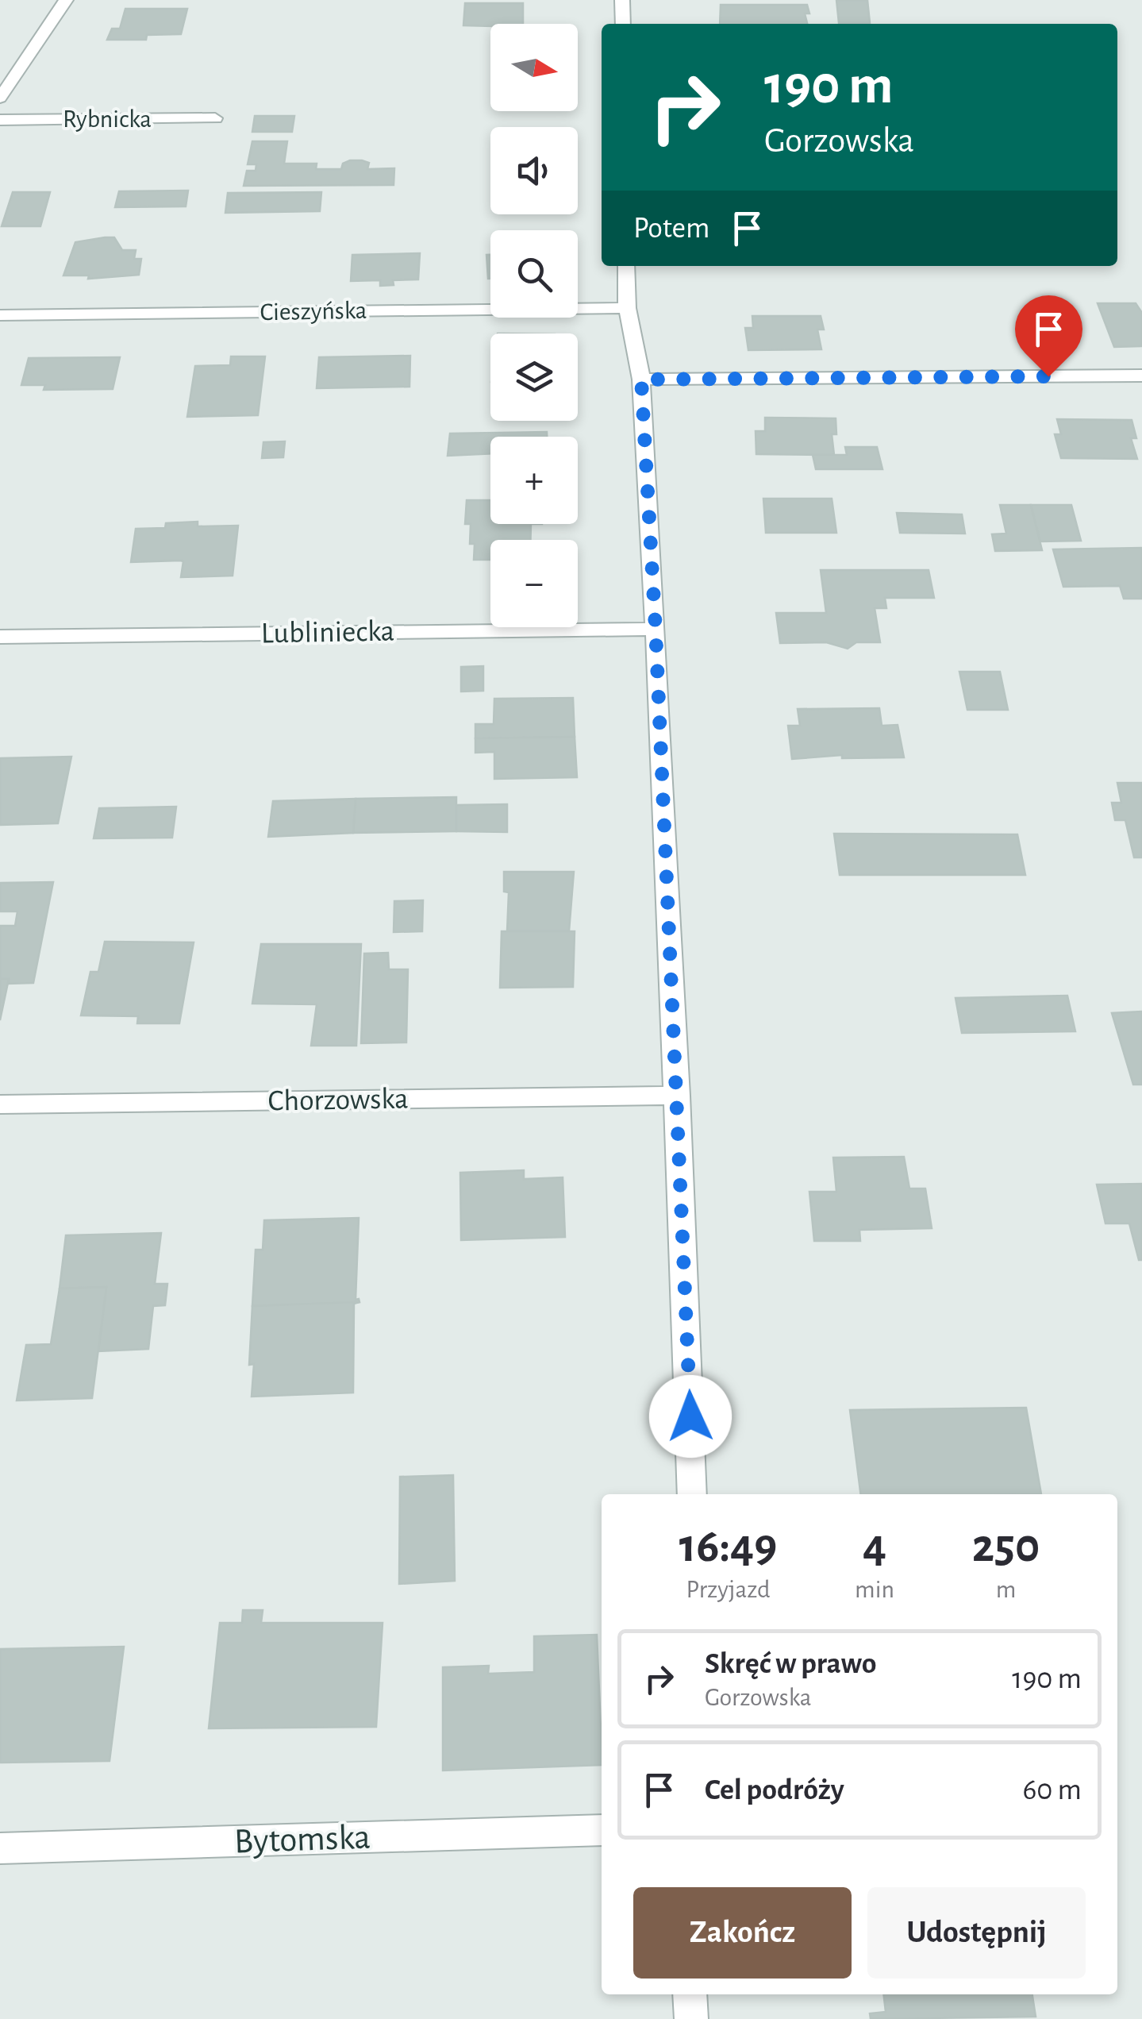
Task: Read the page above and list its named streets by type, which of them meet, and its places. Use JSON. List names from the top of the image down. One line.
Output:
{"streets":{"street":["Rybnicka","Cieszyńska","Lubliniecka","Chorzowska","Bytomska"]},"north":"right","page":{"map_buttons":["+","−"],"turn":["190 m","Gorzowska"],"then":"Potem","eta":["16:49","Przyjazd","4","min","250","m"],"list":[{"name":"Skręć w prawo","note":"Gorzowska","value":"190 m"},{"name":"Cel podróży","value":"60 m"}],"buttons":["Zakończ","Udostępnij"]}}
